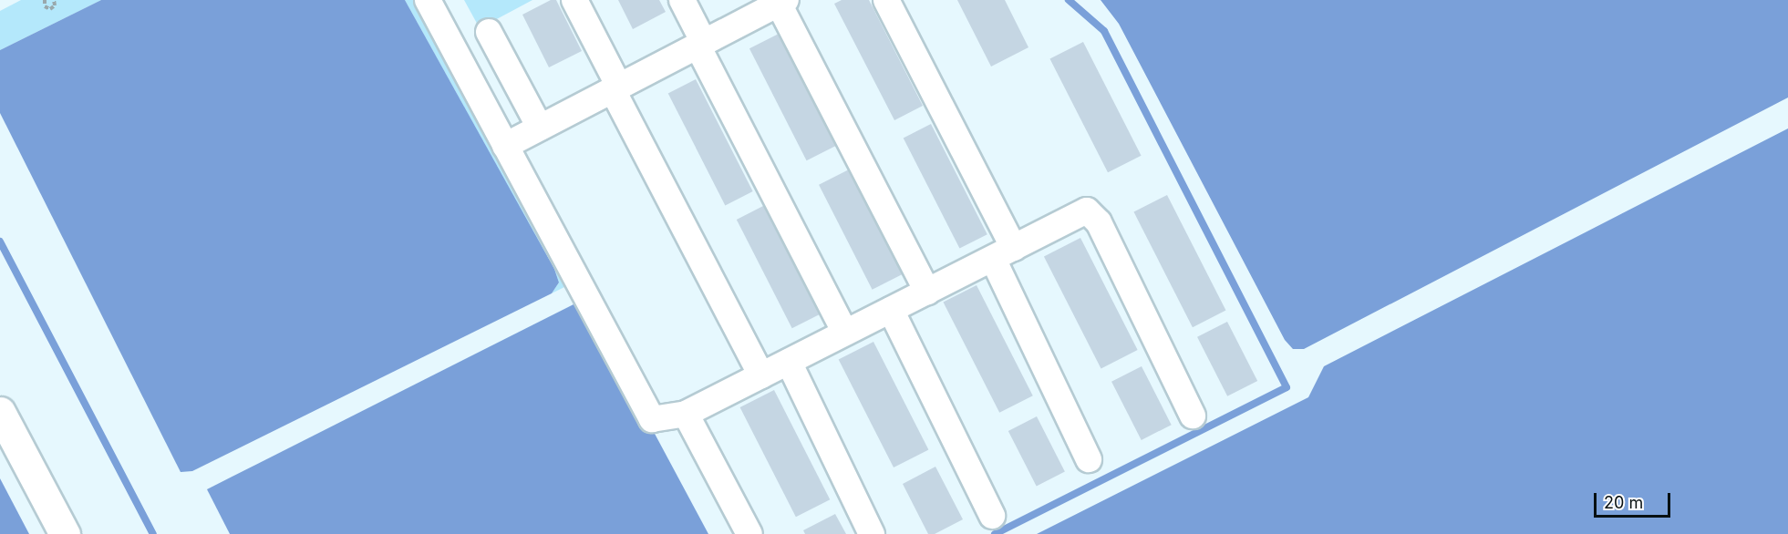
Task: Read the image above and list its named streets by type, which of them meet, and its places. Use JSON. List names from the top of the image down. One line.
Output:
{"scale_bar":"20 m"}
